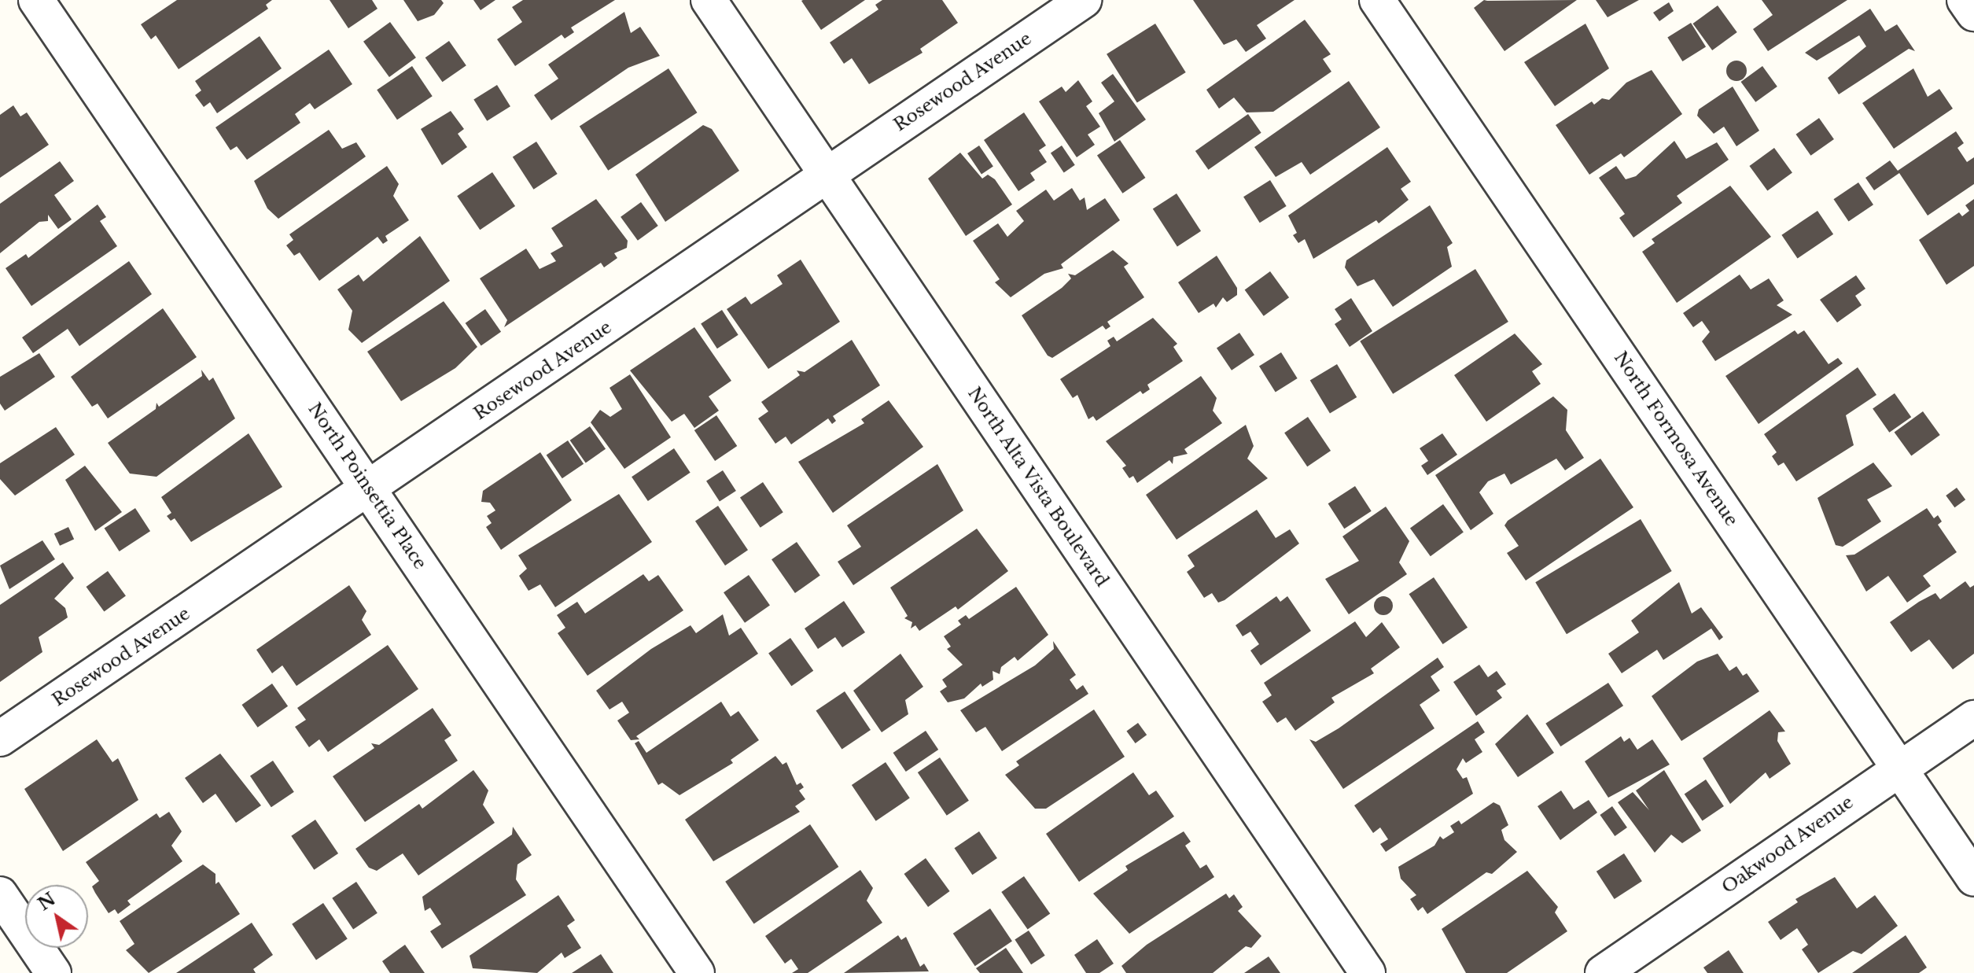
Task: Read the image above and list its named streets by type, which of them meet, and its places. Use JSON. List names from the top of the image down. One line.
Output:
{"streets":{"street":["Rosewood Avenue","North Formosa Avenue","North Poinsettia Place","North Alta Vista Boulevard","Oakwood Avenue"]},"crossings":[["Rosewood Avenue","North Poinsettia Place"],["Rosewood Avenue","North Alta Vista Boulevard"],["North Formosa Avenue","Oakwood Avenue"]],"north":"top left"}
